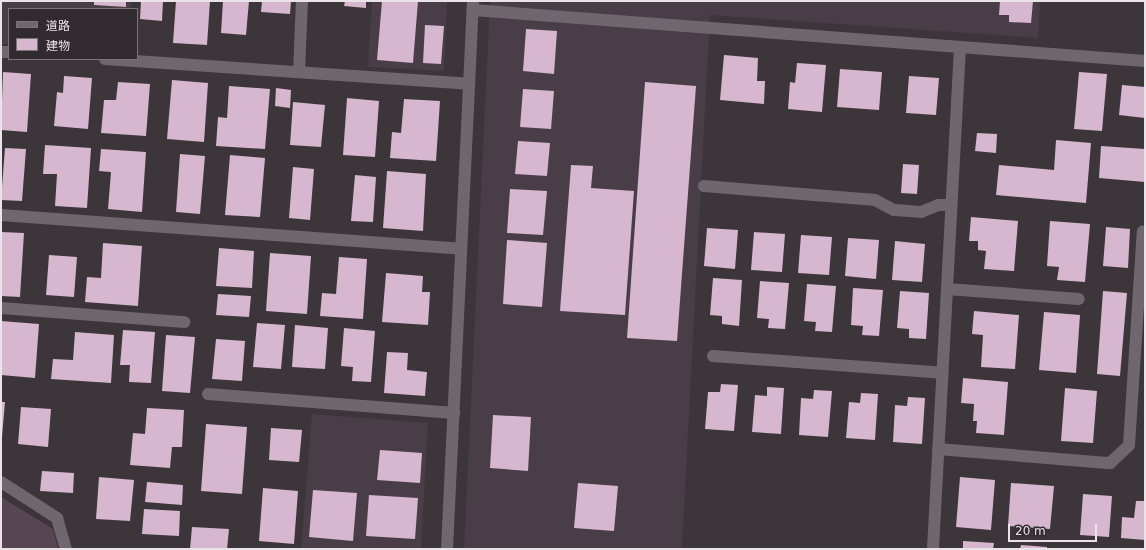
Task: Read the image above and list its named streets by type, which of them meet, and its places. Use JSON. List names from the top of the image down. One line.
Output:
{"legend":["道路","建物"],"scale_bar":"20 m"}
